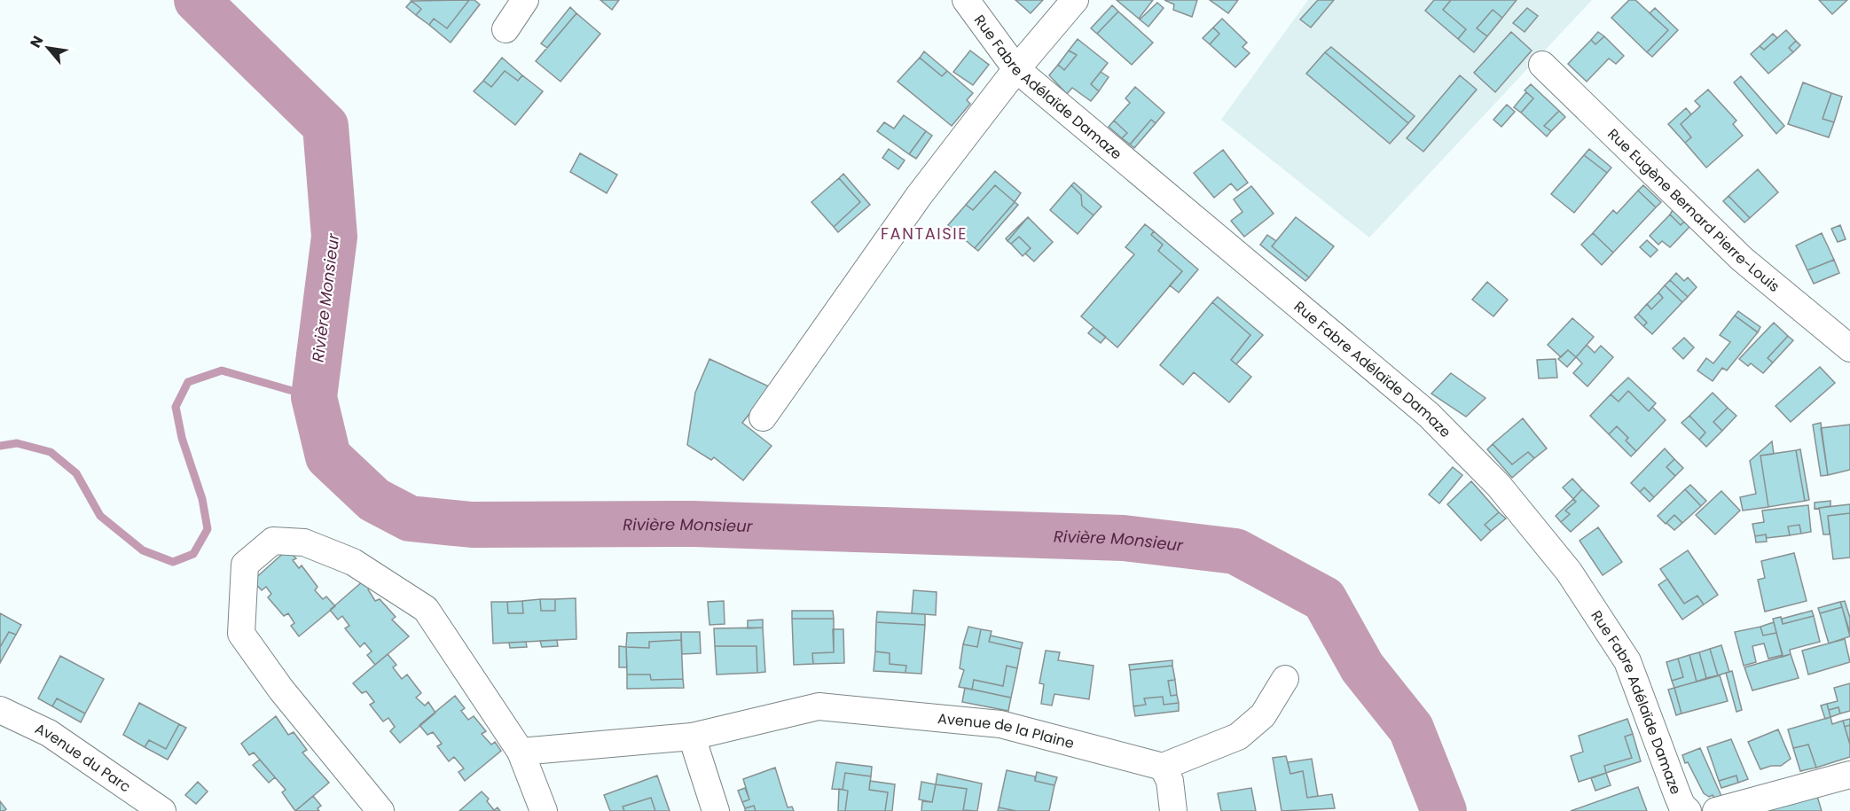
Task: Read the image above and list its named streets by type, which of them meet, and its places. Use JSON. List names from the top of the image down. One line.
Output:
{"streets":{"street":["Rue Fabre Adélaïde Damaze","Rue Eugène Bernard Pierre-Louis","Avenue de la Plaine","Avenue du Parc"]},"districts":["FANTAISIE"],"water":["Rivière Monsieur"],"north":"top left"}
